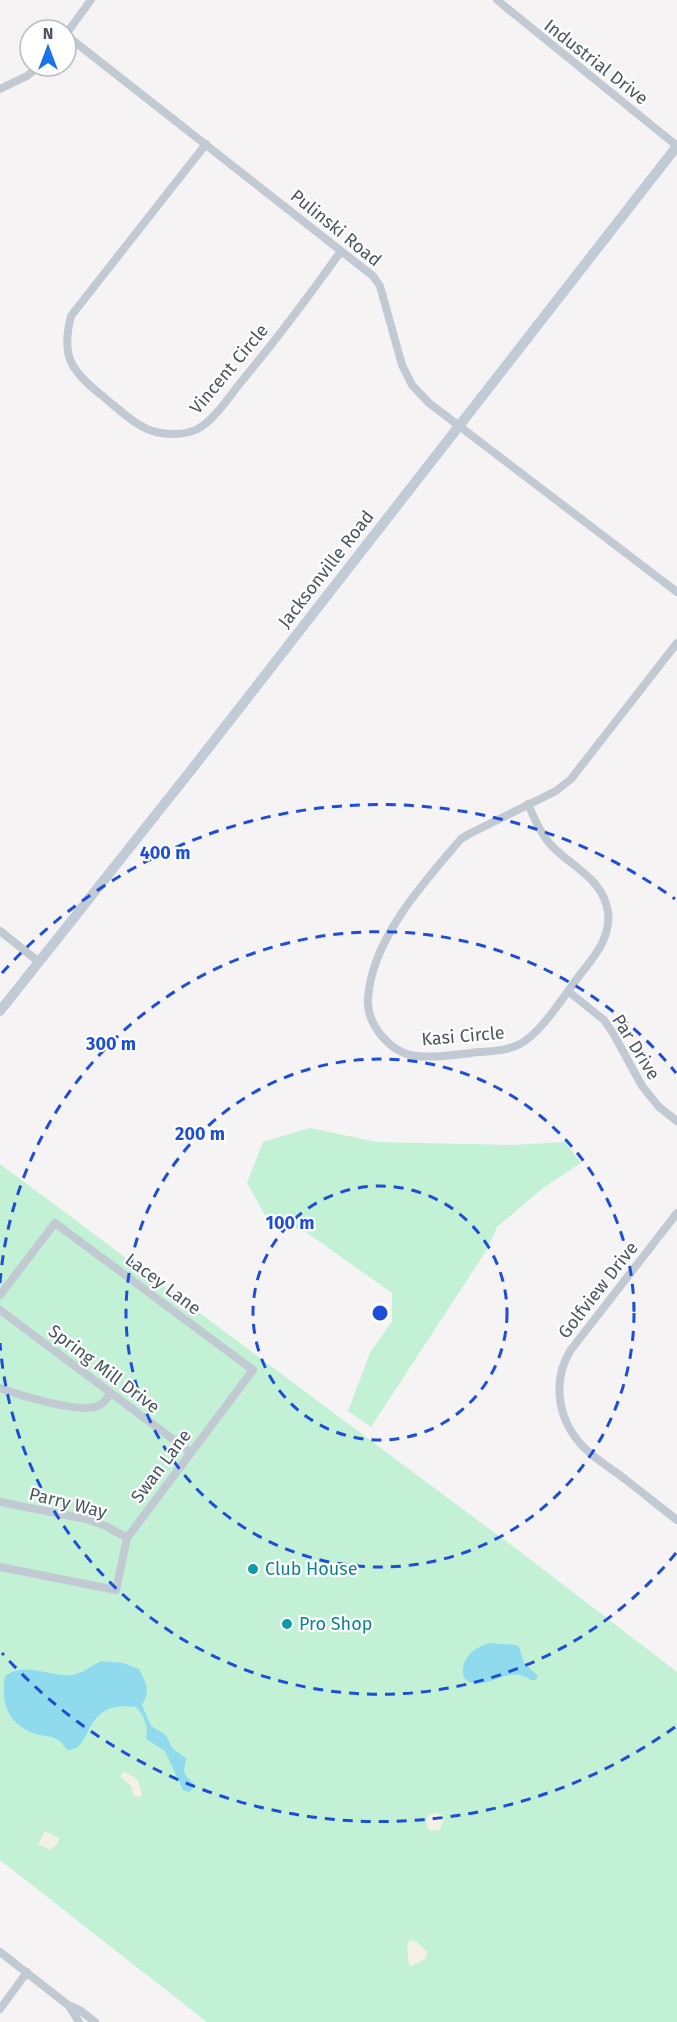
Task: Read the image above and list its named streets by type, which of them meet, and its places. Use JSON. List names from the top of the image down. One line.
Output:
{"streets":{"main road":["Jacksonville Road"],"street":["Industrial Drive","Pulinski Road","Vincent Circle","Kasi Circle","Par Drive","Lacey Lane","Golfview Drive","Spring Mill Drive","Swan Lane","Parry Way"]},"crossings":[["Industrial Drive","Jacksonville Road"],["Pulinski Road","Vincent Circle"],["Pulinski Road","Jacksonville Road"],["Kasi Circle","Par Drive"],["Lacey Lane","Swan Lane"],["Spring Mill Drive","Swan Lane"],["Swan Lane","Parry Way"]],"places":["Club House","Pro Shop"],"north":"top","rings":["400 m","300 m","200 m","100 m"]}
